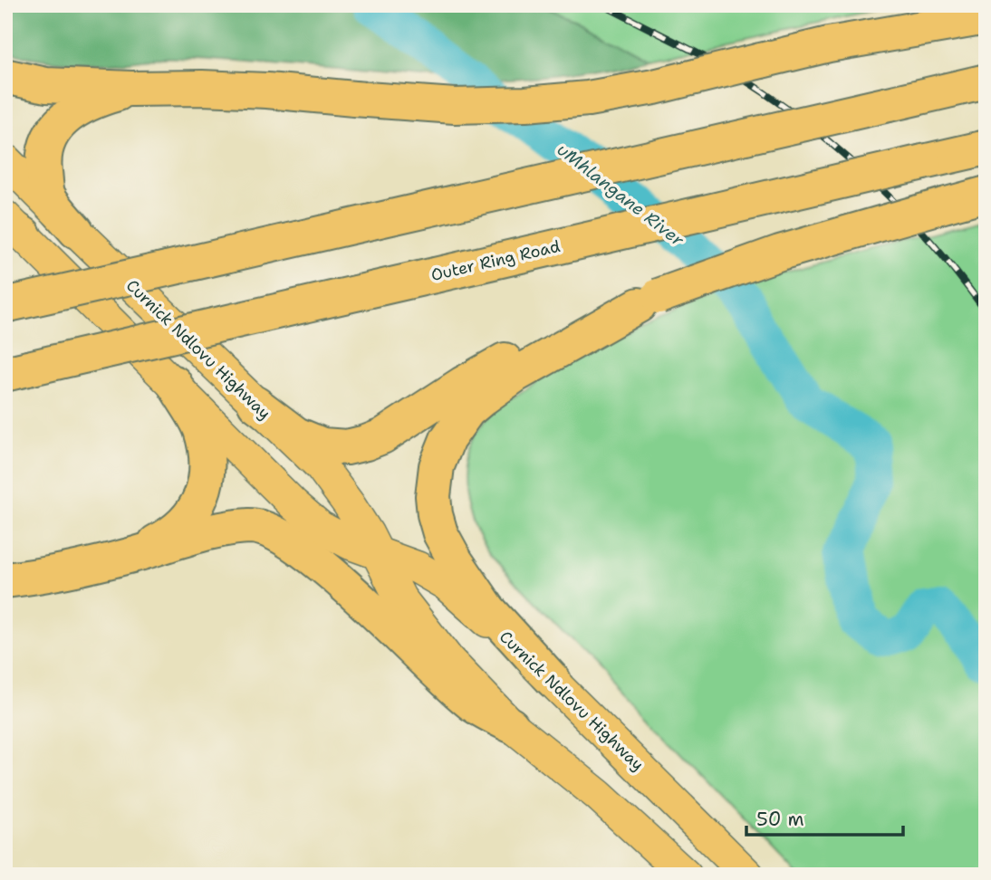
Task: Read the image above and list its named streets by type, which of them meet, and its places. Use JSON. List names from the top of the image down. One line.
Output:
{"streets":{"highway":["Outer Ring Road"],"main road":["Curnick Ndlovu Highway"]},"water":["uMhlangane River"],"scale_bar":"50 m"}
